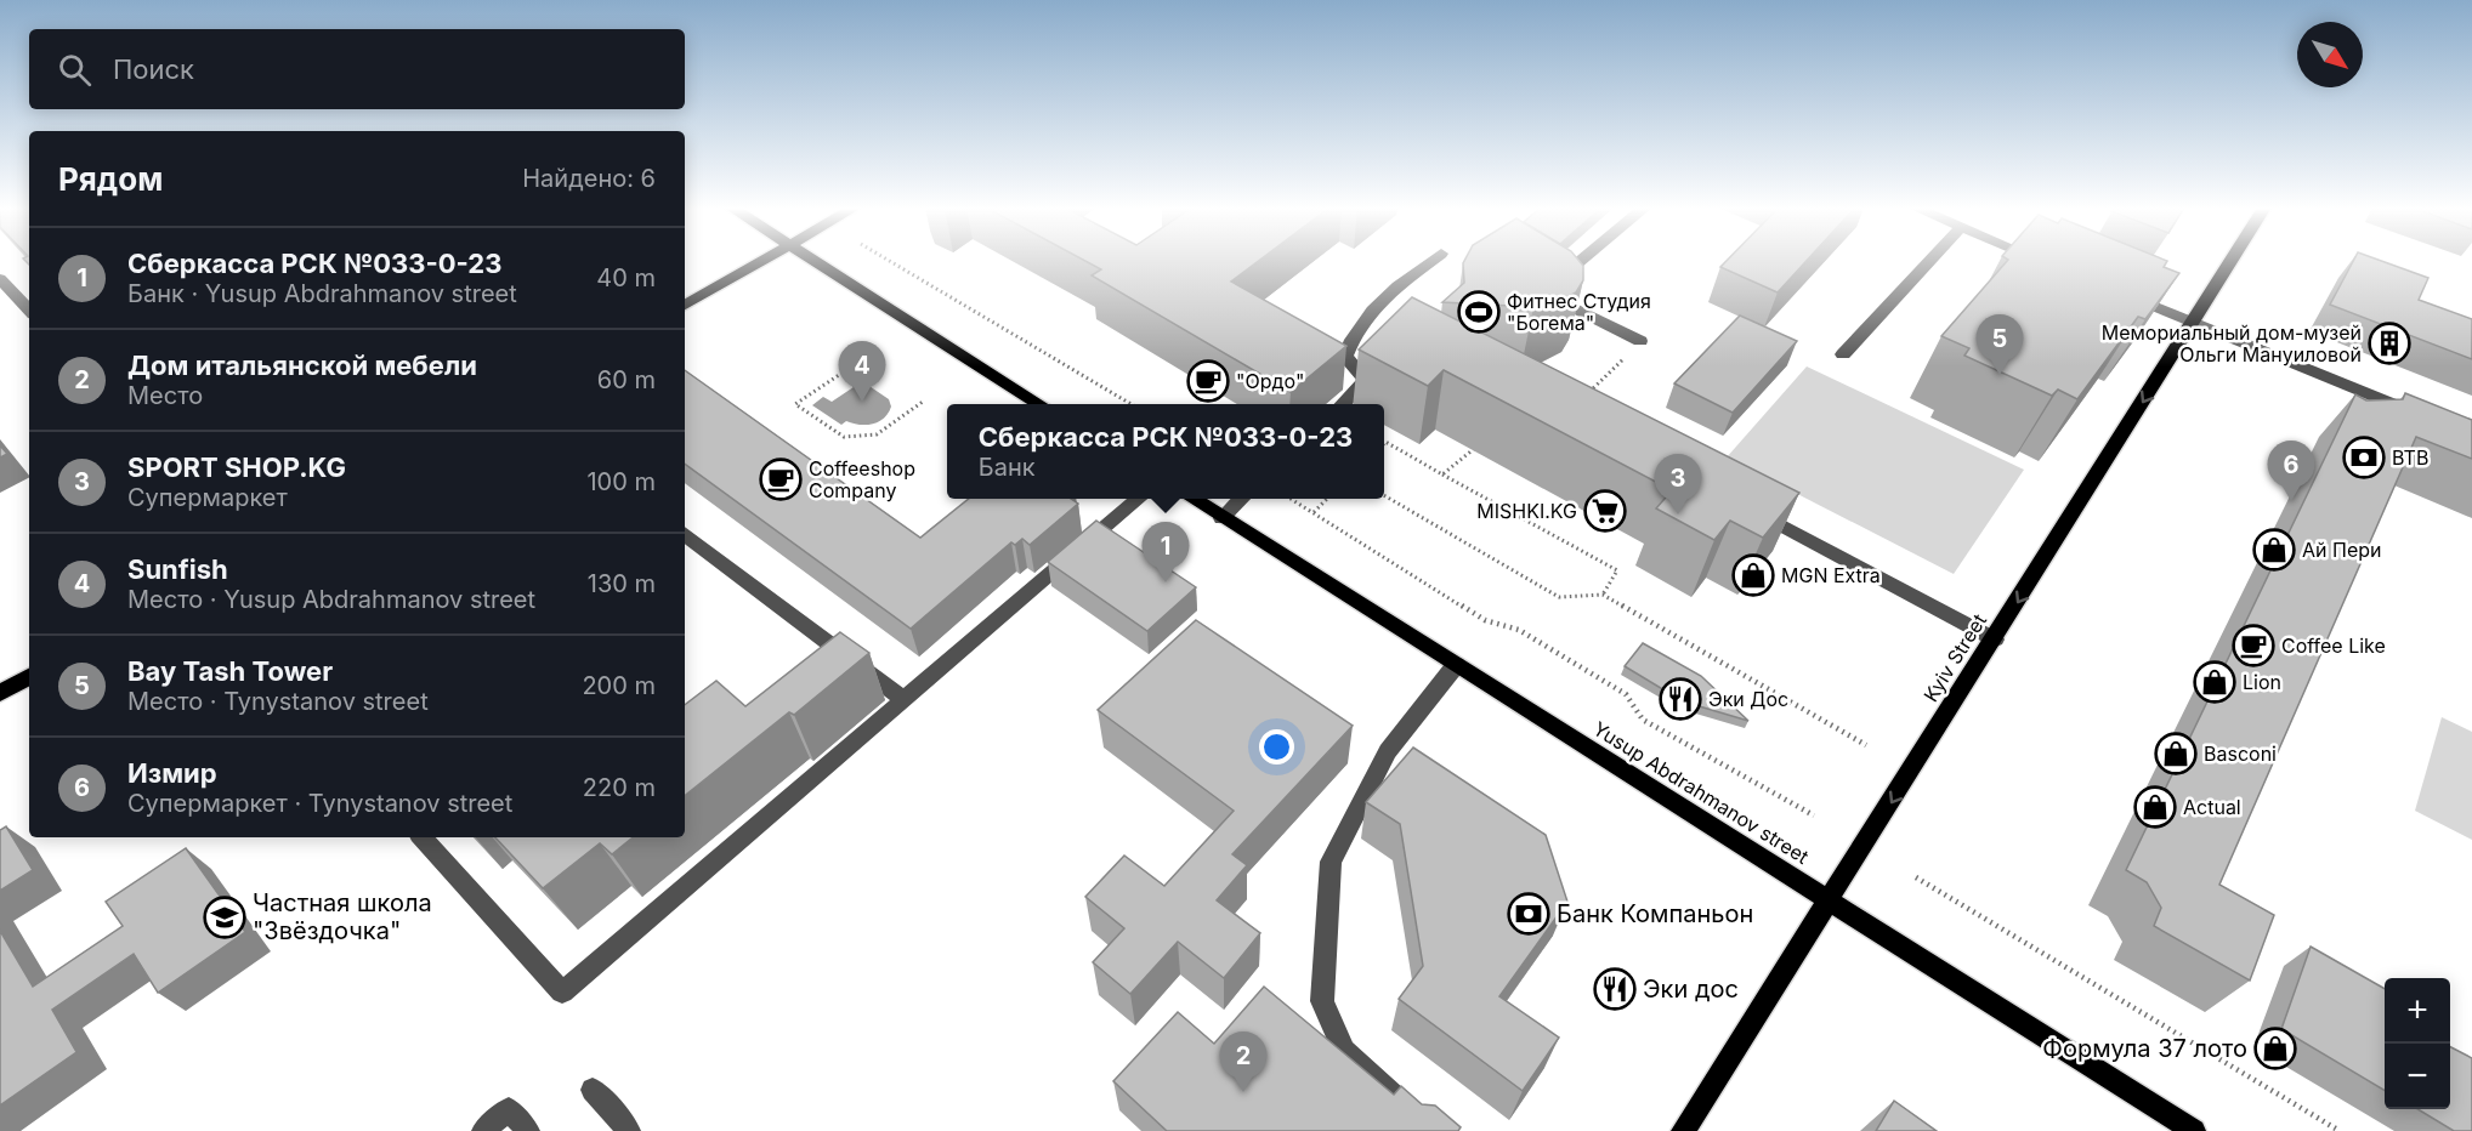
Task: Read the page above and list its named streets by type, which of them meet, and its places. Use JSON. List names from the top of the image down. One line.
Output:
{"streets":{"main road":["Kyiv Street","Yusup Abdrahmanov street"]},"crossings":[["Kyiv Street","Yusup Abdrahmanov street"]],"one_way":["Kyiv Street"],"places":{"sports":["Фитнес Студия \"Богема\""],"building":["Мемориальный дом-музей Ольги Мануиловой"],"cafe":["\"Ордо\"","Coffeeshop Company","Coffee Like"],"bank":["BTB","Банк Компаньон"],"supermarket":["MISHKI.KG"],"shop":["Ай Пери","MGN Extra","Lion","Basconi","Actual","Формула 37 лото"],"restaurant":["Эки Дос","Эки дос"],"school or university":["Частная школа \"Звёздочка\""]},"north":"bottom right","page":{"search":"Поиск","heading":["Рядом","Найдено: 6"],"list":[{"mark":"1","name":"Сберкасса РСК №033-0-23","note":"Банк · Yusup Abdrahmanov street","value":"40 m"},{"mark":"2","name":"Дом итальянской мебели","note":"Место","value":"60 m"},{"mark":"3","name":"SPORT SHOP.KG","note":"Супермаркет","value":"100 m"},{"mark":"4","name":"Sunfish","note":"Место · Yusup Abdrahmanov street","value":"130 m"},{"mark":"5","name":"Bay Tash Tower","note":"Место · Tynystanov street","value":"200 m"},{"mark":"6","name":"Измир","note":"Супермаркет · Tynystanov street","value":"220 m"}],"pins":["5","4","6","3","1","2"],"popup":["Сберкасса РСК №033-0-23","Банк"],"map_buttons":["+","−"]}}
